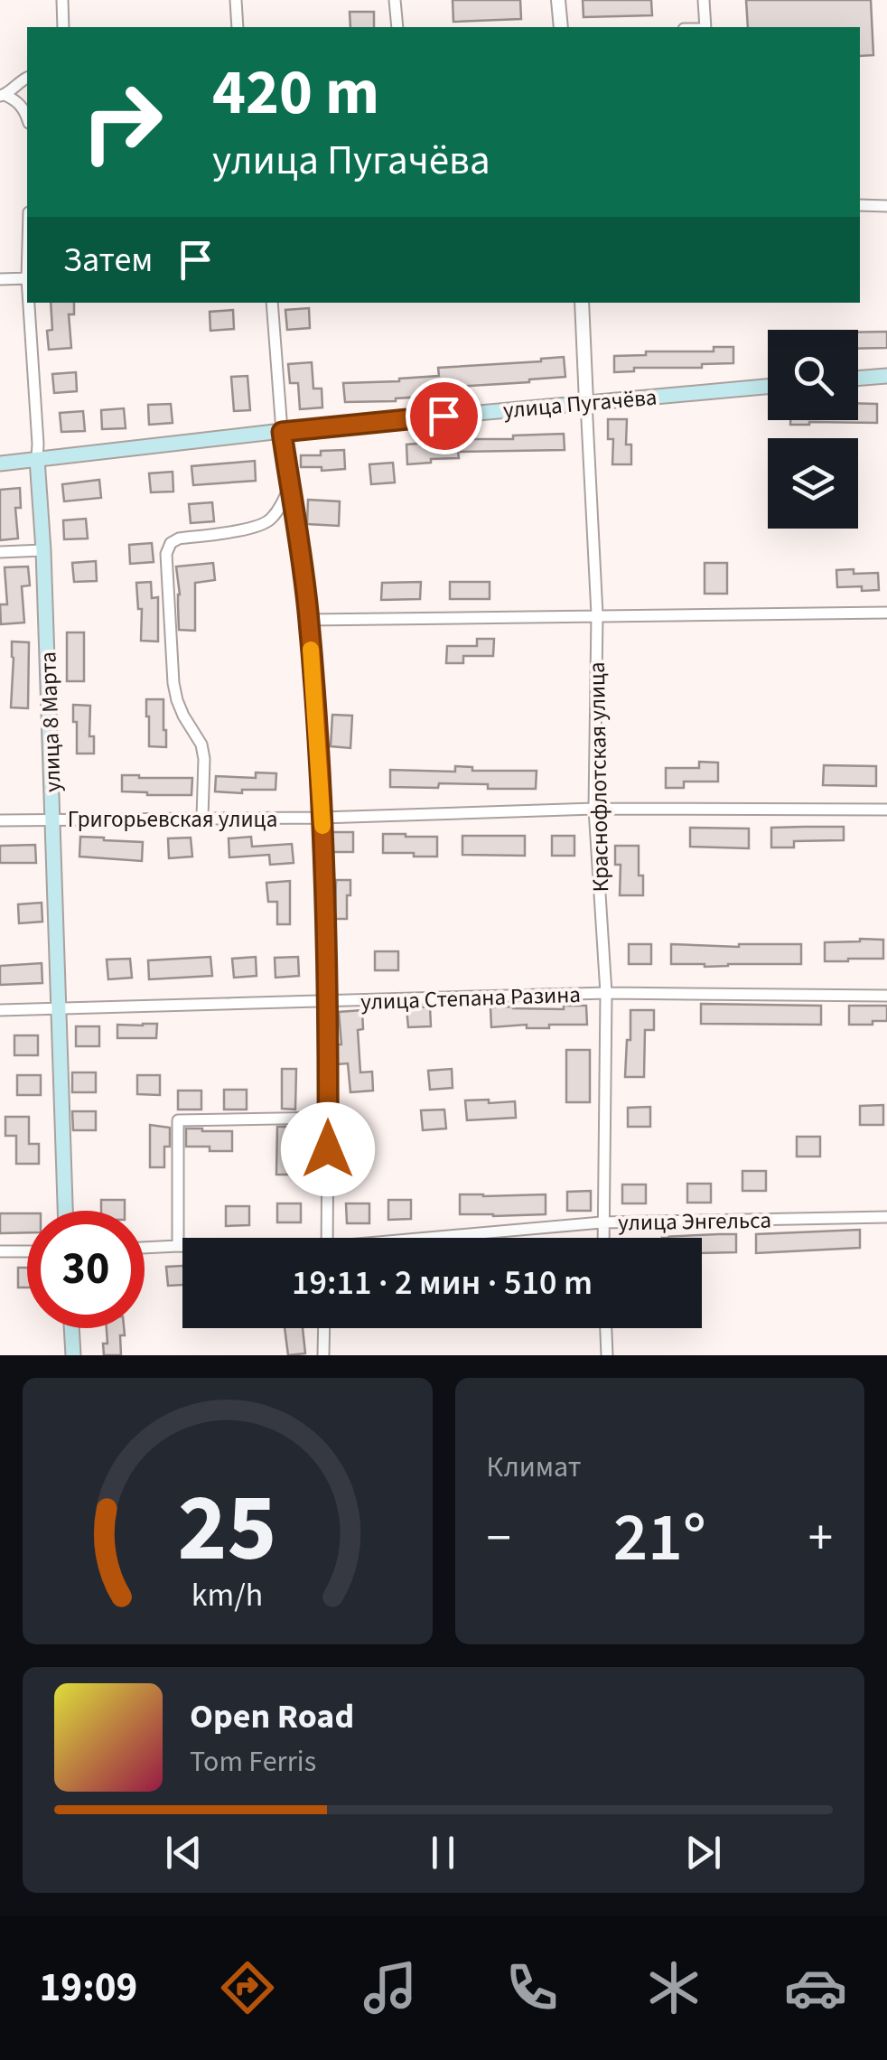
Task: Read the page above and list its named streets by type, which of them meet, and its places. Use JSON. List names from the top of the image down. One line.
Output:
{"streets":{"main road":["улица Пугачёва","улица 8 Марта"],"street":["Краснофлотская улица","Григорьевская улица","улица Степана Разина","улица Энгельса"]},"crossings":[["улица Пугачёва","улица 8 Марта"],["улица Пугачёва","Краснофлотская улица"],["улица 8 Марта","Григорьевская улица"],["улица 8 Марта","улица Степана Разина"],["Краснофлотская улица","Григорьевская улица"],["Краснофлотская улица","улица Степана Разина"],["Краснофлотская улица","улица Энгельса"]],"page":{"turn":["420 m","улица Пугачёва"],"then":"Затем","limit":"30","trip":"19:11 · 2 мин · 510 m","tile":"Климат","heat":["−","21°","+"],"song":["Open Road","Tom Ferris"],"tabs":"19:09","gauge":["25","km/h"]}}
